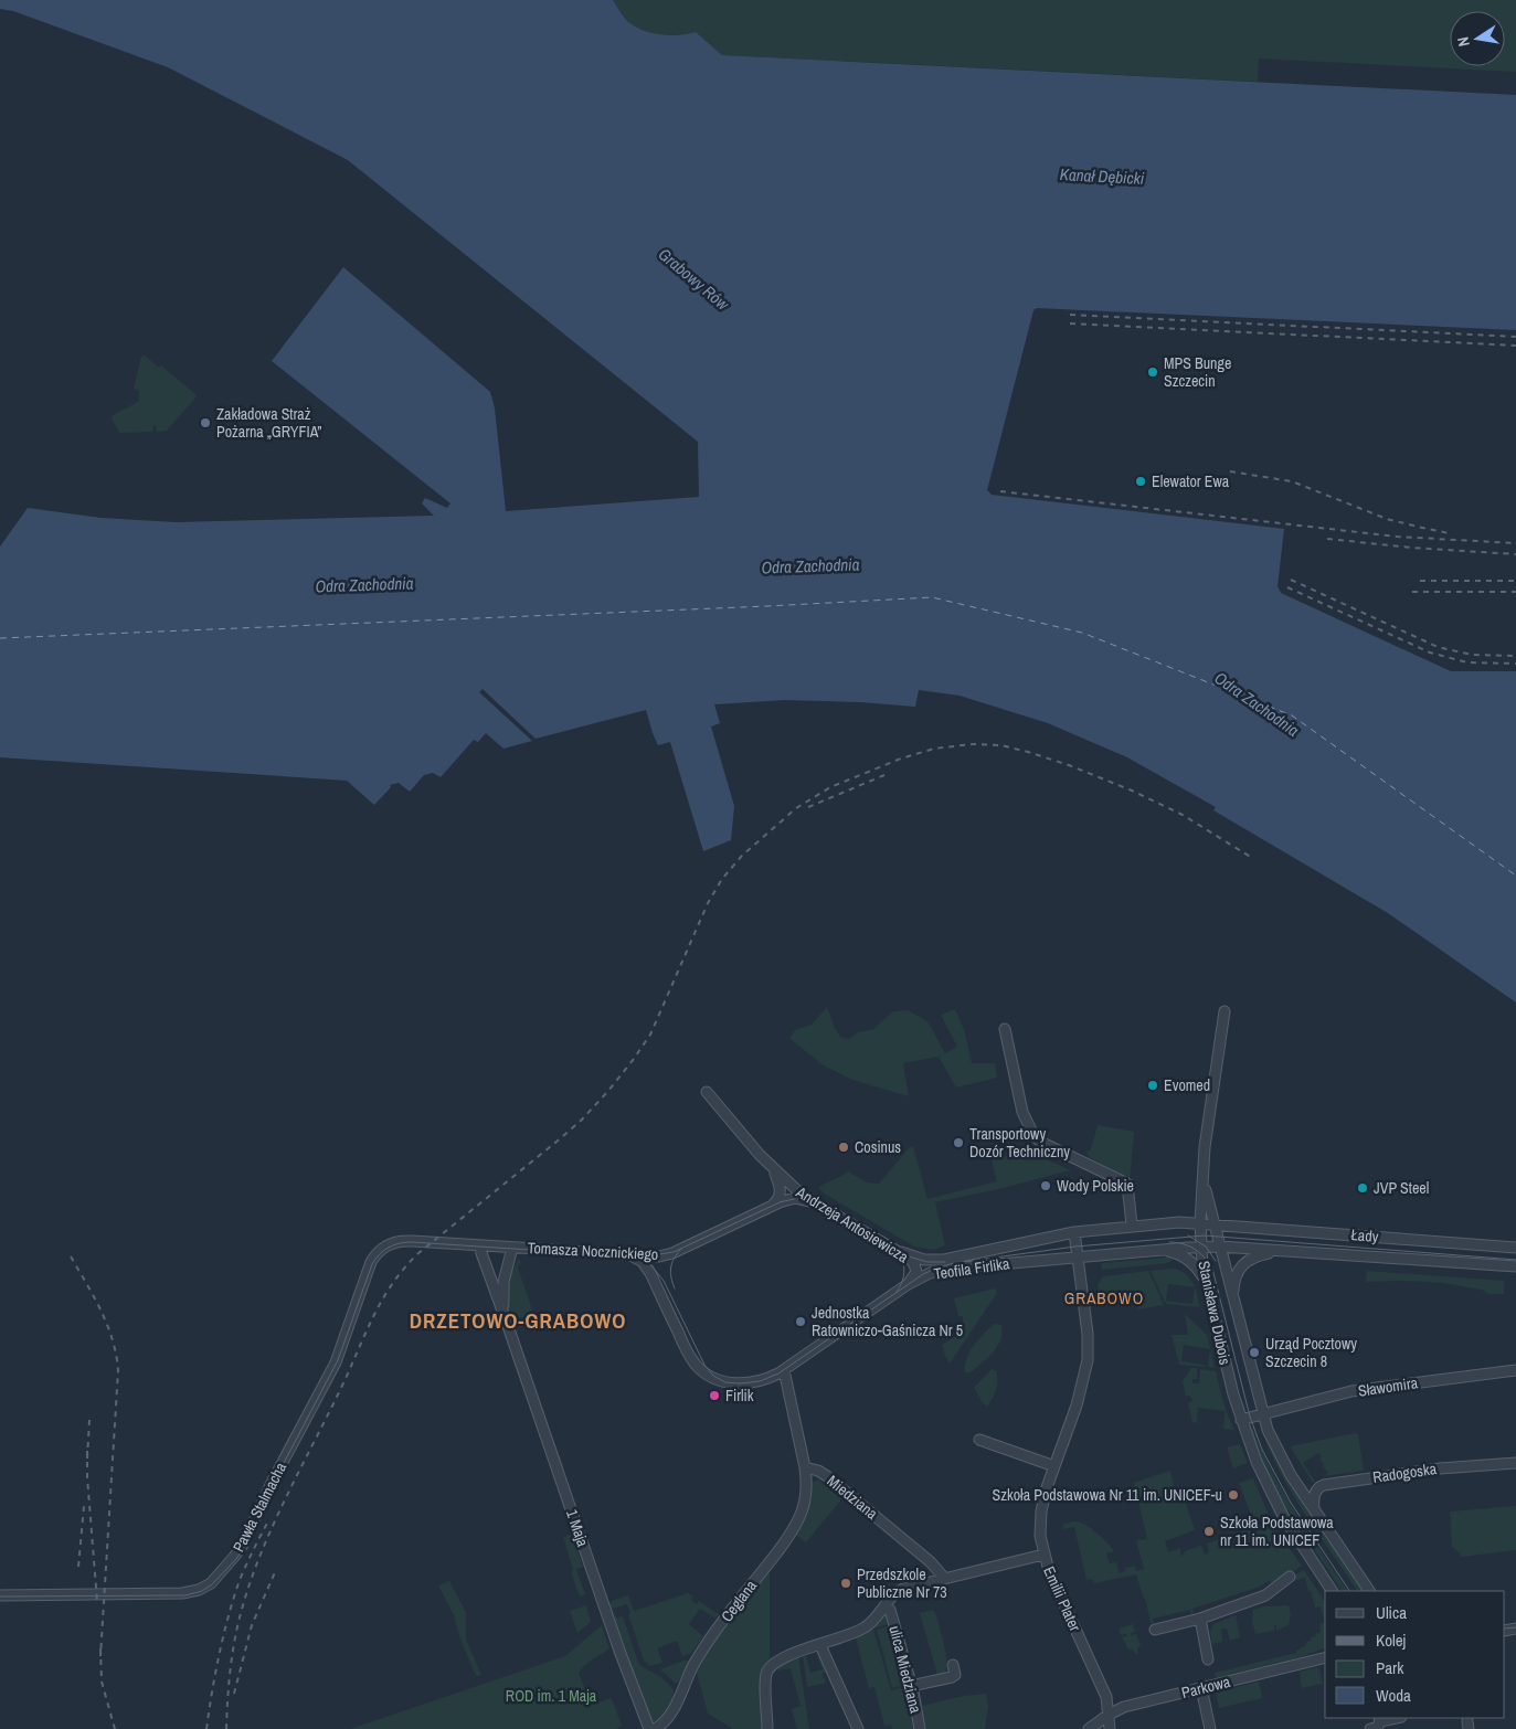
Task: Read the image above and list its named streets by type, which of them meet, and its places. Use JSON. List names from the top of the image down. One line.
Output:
{"streets":{"street":["Andrzeja Antosiewicza","Łady","Tomasza Nocznickiego","Teofila Firlika","Stanisława Dubois","Sławomira","Radogoska","Miedziana","Pawła Stalmacha","1 Maja","Emilii Plater","Ceglana","ulica Miedziana","Parkowa"]},"crossings":[["Andrzeja Antosiewicza","Tomasza Nocznickiego"],["Andrzeja Antosiewicza","Teofila Firlika"],["Łady","Teofila Firlika"],["Łady","Stanisława Dubois"],["Tomasza Nocznickiego","Teofila Firlika"],["Tomasza Nocznickiego","Pawła Stalmacha"],["Tomasza Nocznickiego","1 Maja"],["Teofila Firlika","Stanisława Dubois"],["Teofila Firlika","Emilii Plater"],["Stanisława Dubois","Sławomira"],["Stanisława Dubois","Radogoska"],["Miedziana","Ceglana"],["Emilii Plater","Parkowa"]],"districts":["GRABOWO","DRZETOWO-GRABOWO"],"water":["Kanał Dębicki","Grabowy Rów","Odra Zachodnia"],"parks":["ROD im. 1 Maja"],"places":["MPS Bunge Szczecin","Zakładowa Straż Pożarna „GRYFIA”","Elewator Ewa","Evomed","Transportowy Dozór Techniczny","Cosinus","Wody Polskie","JVP Steel","Jednostka Ratowniczo-Gaśnicza Nr 5","Urząd Pocztowy Szczecin 8","Firlik","Szkoła Podstawowa Nr 11 im. UNICEF-u","Szkoła Podstawowa nr 11 im. UNICEF","Przedszkole Publiczne Nr 73"],"legend":["Ulica","Kolej","Park","Woda"],"north":"left"}
